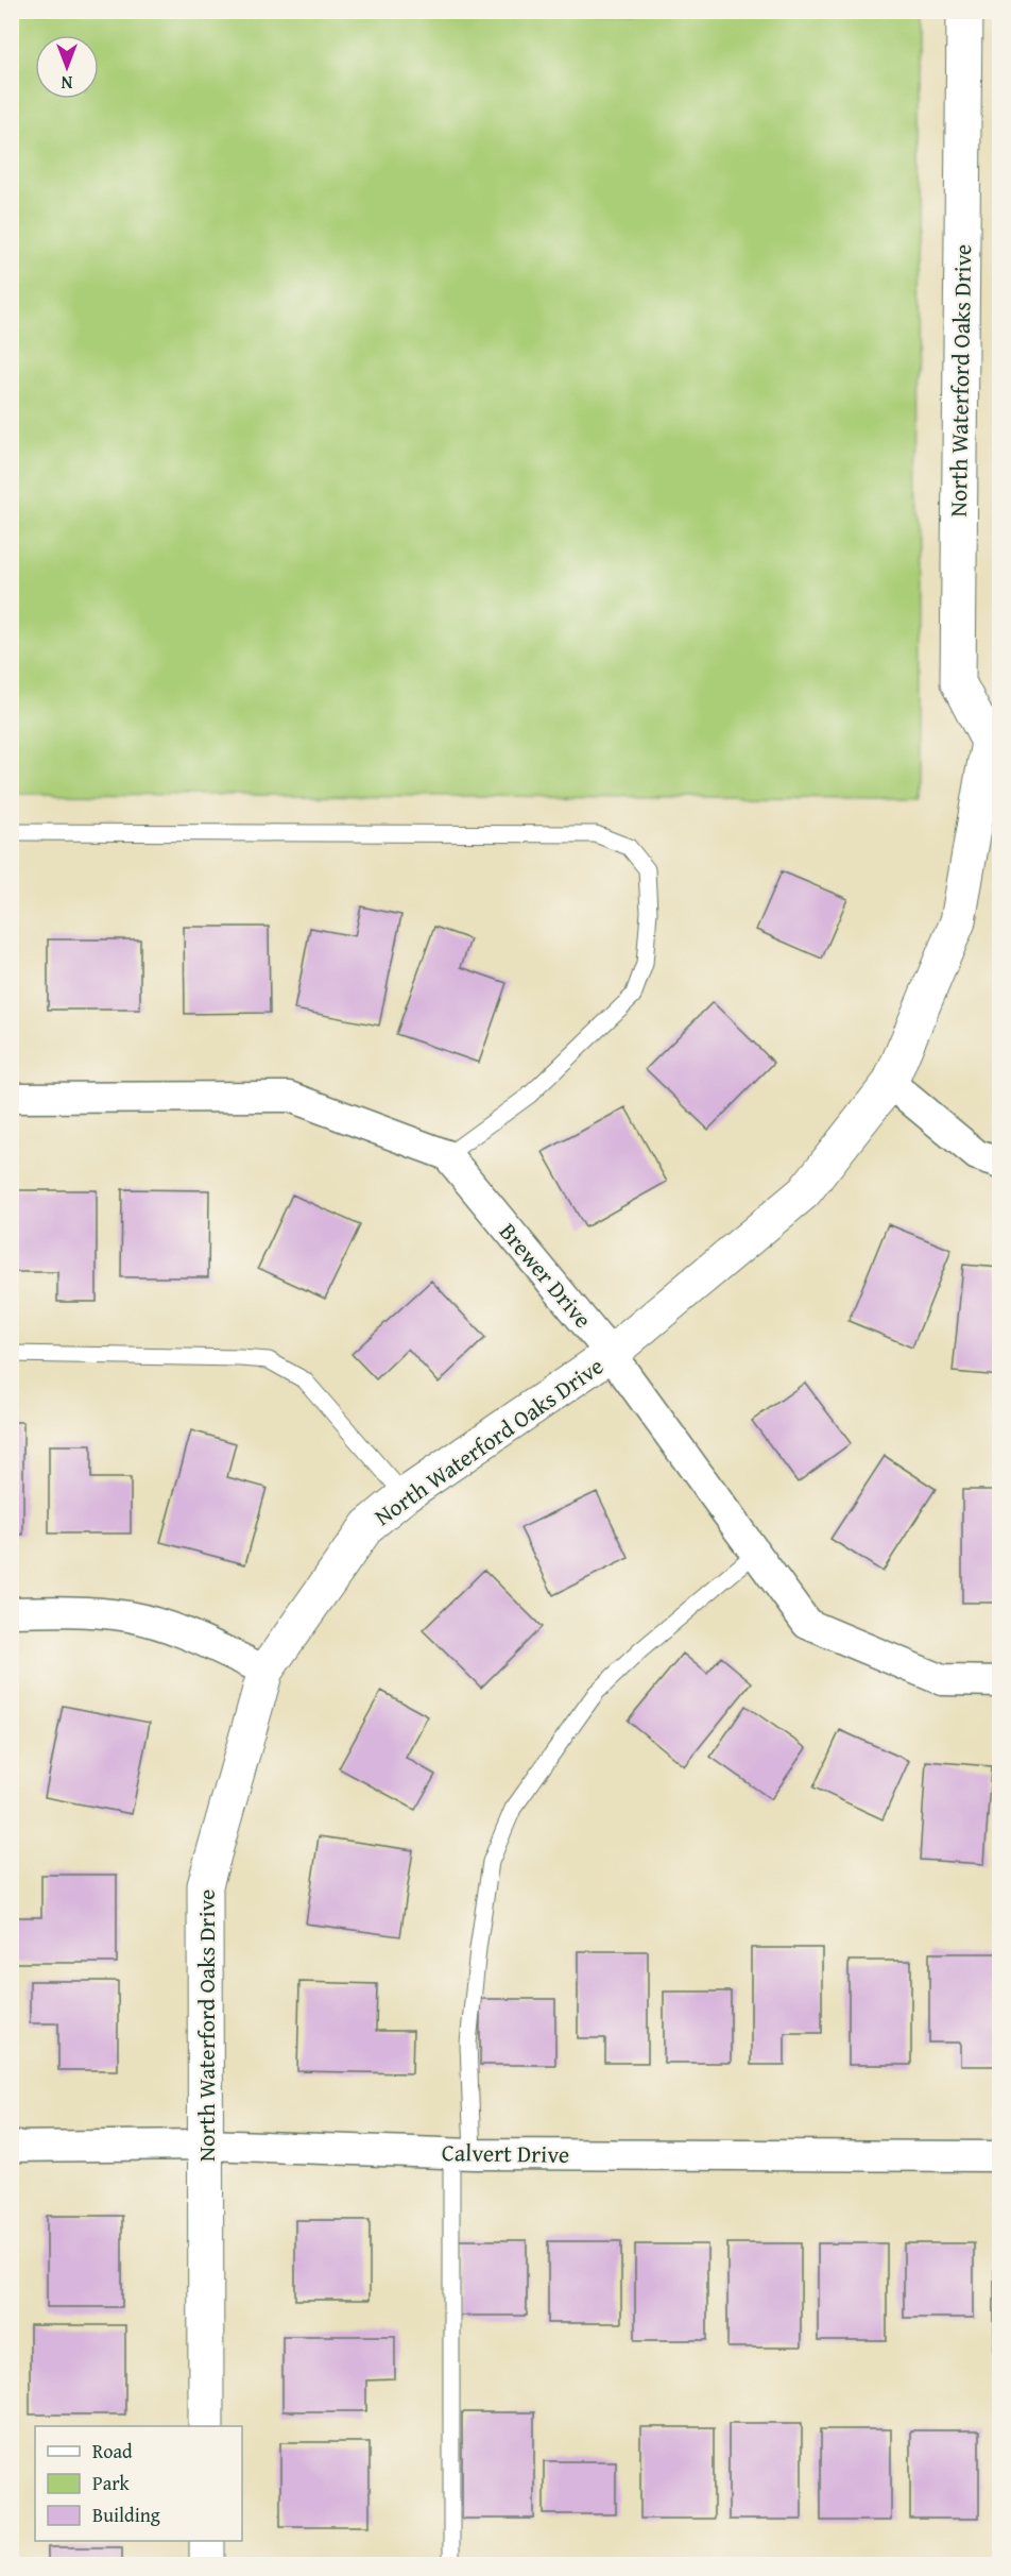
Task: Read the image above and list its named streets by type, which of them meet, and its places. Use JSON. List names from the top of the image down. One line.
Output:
{"streets":{"street":["North Waterford Oaks Drive","Brewer Drive","Calvert Drive"]},"crossings":[["North Waterford Oaks Drive","Brewer Drive"],["North Waterford Oaks Drive","Calvert Drive"]],"legend":["Road","Park","Building"],"north":"bottom"}
